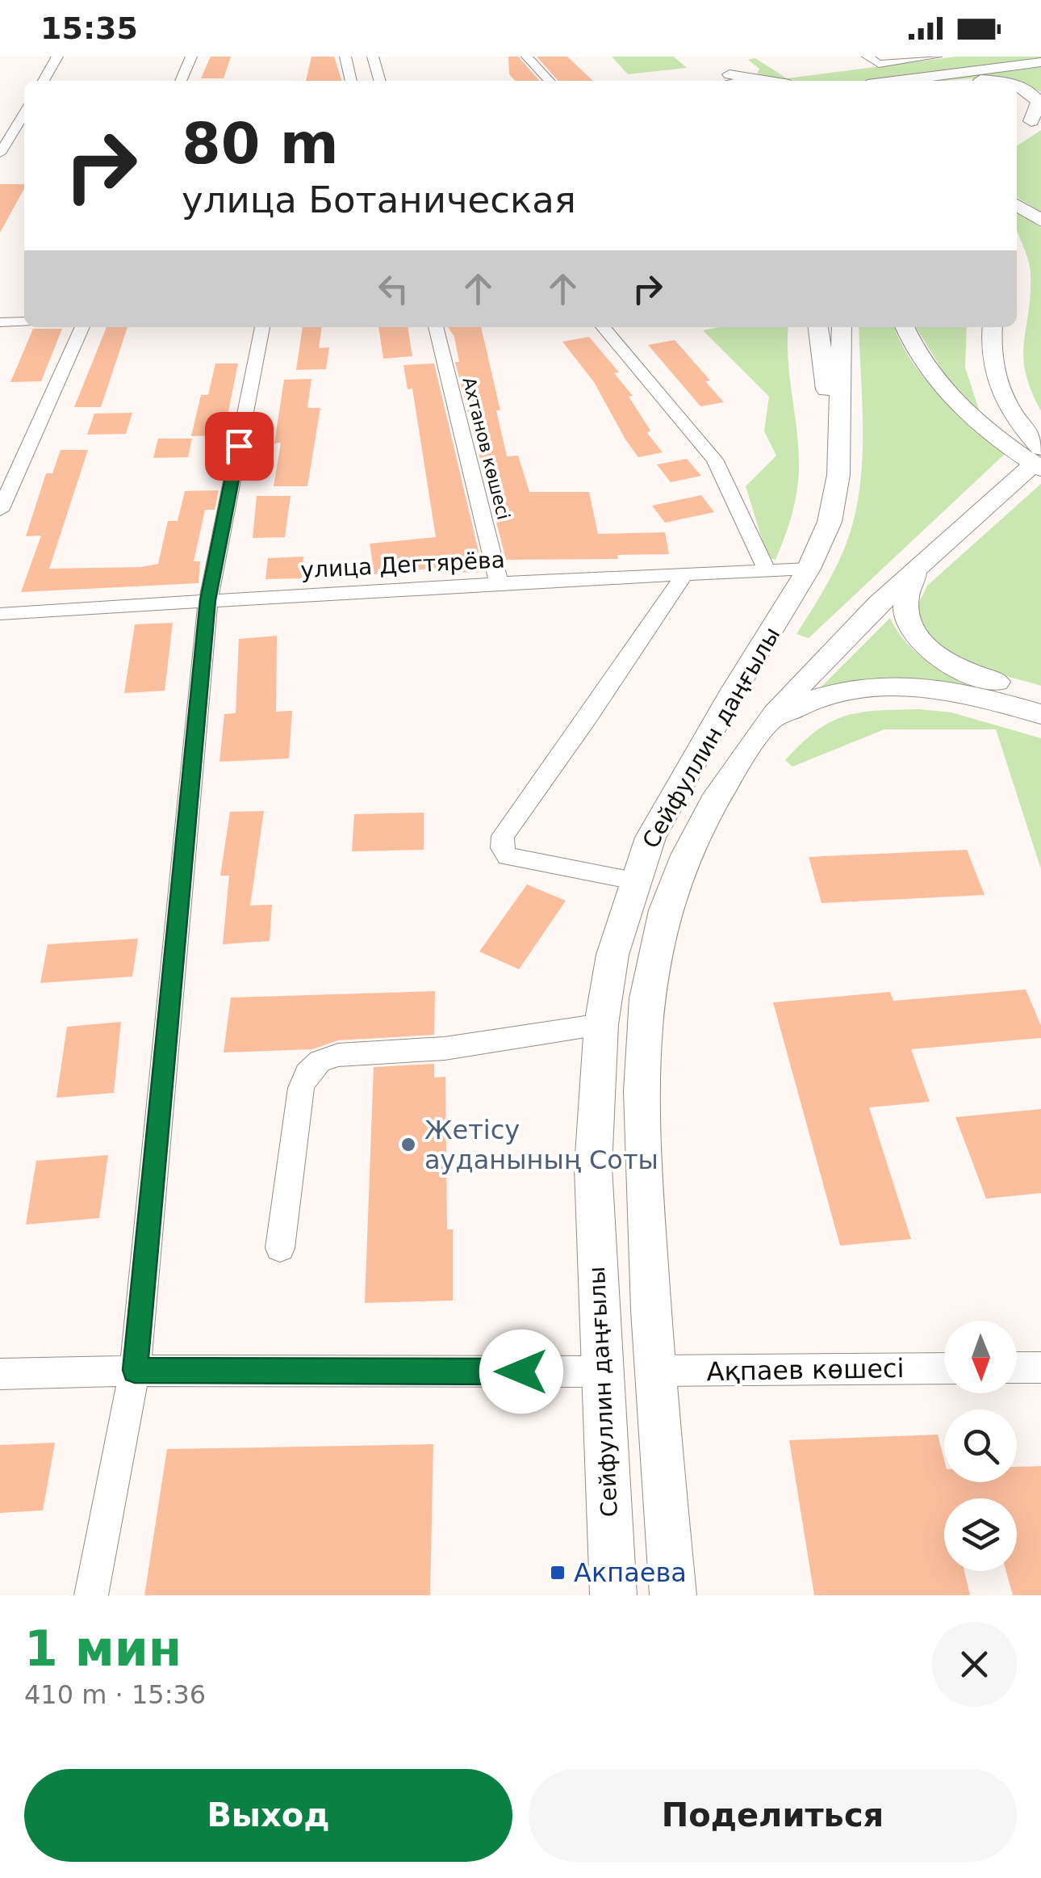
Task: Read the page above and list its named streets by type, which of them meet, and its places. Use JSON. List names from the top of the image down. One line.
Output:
{"streets":{"main road":["Сейфуллин даңғылы"],"street":["Ахтанов көшесі","улица Дегтярёва","Ақпаев көшесі"]},"crossings":[["Ахтанов көшесі","улица Дегтярёва"],["улица Дегтярёва","Сейфуллин даңғылы"],["Сейфуллин даңғылы","Ақпаев көшесі"]],"places":{"other":["Жетісу ауданының Соты"],"transit":["Акпаева"]},"north":"bottom","page":{"status":"15:35","turn":["80 m","улица Ботаническая"],"heading":["1 мин","410 m · 15:36"],"buttons":["Выход","Поделиться"]}}
